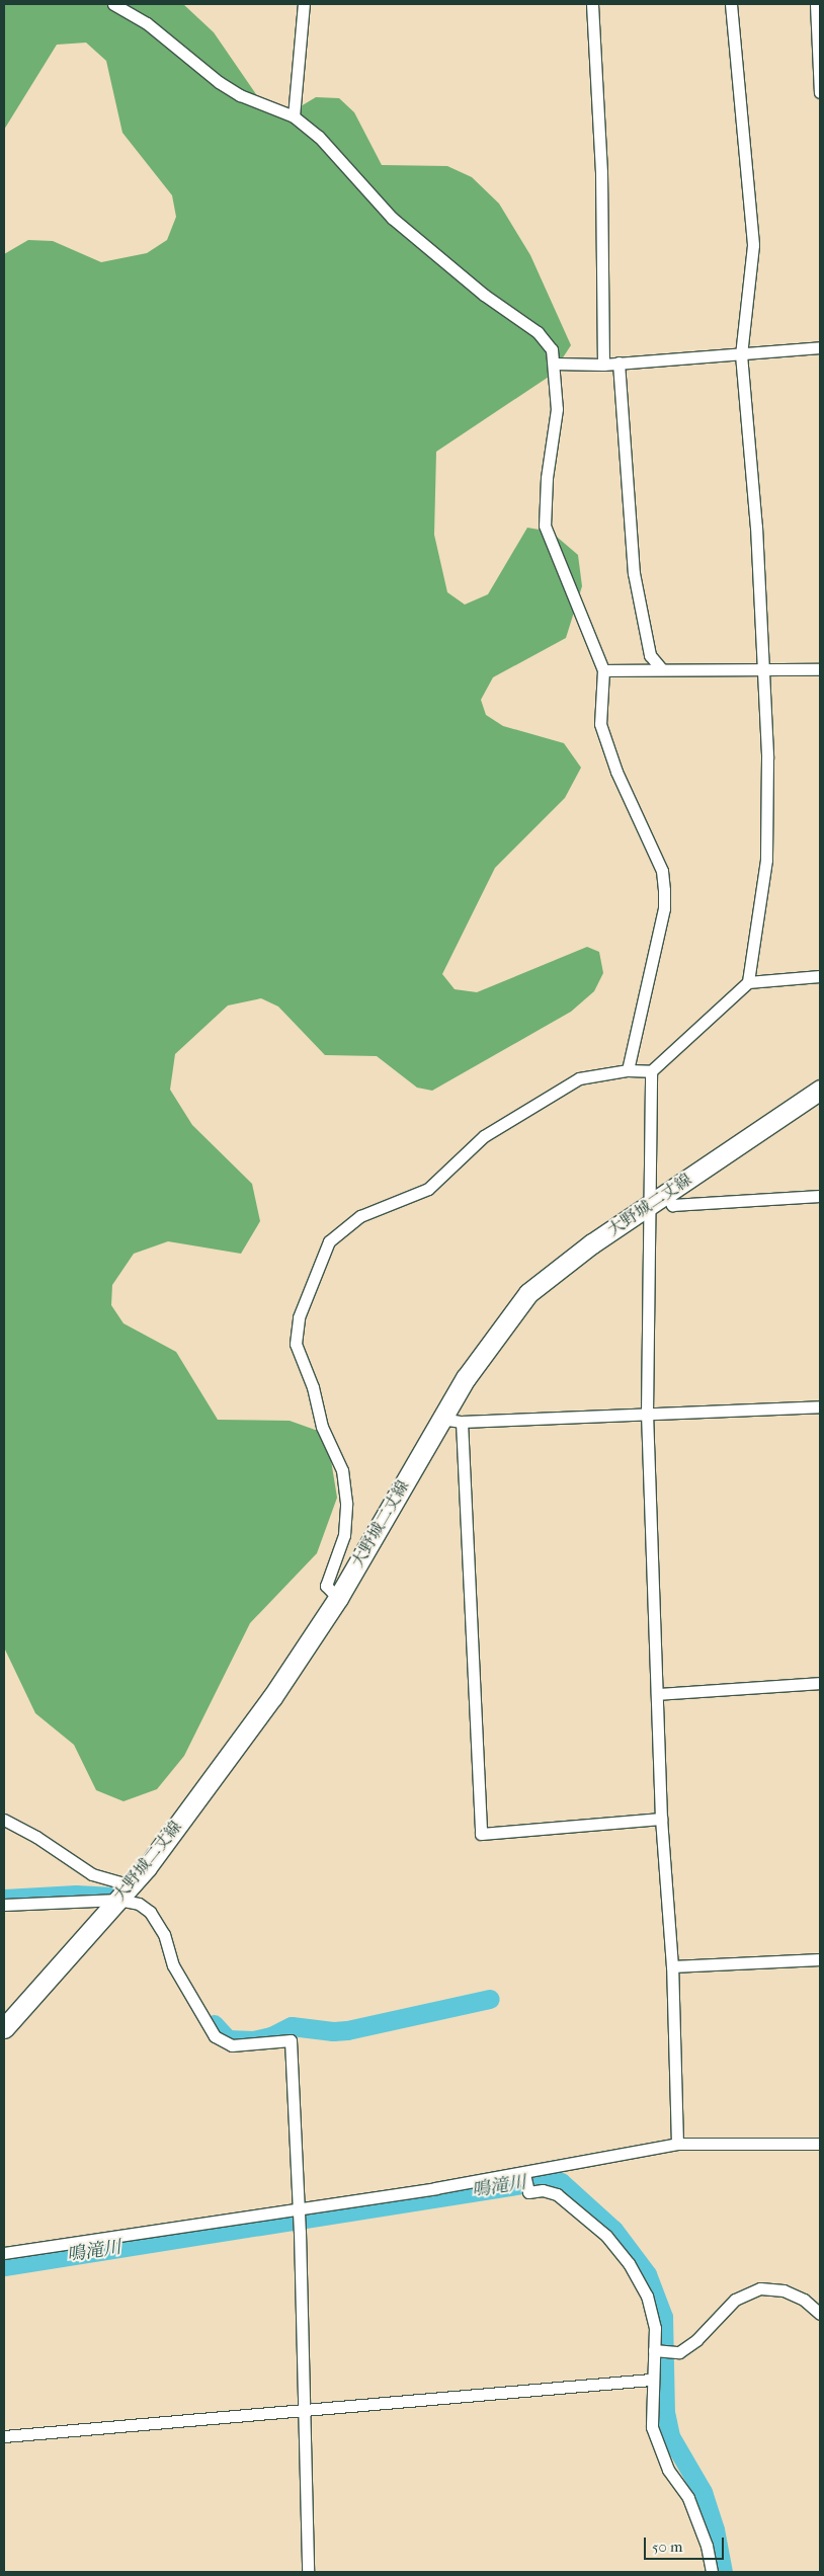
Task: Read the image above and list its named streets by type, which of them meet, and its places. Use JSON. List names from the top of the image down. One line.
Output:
{"streets":{"main road":["大野城二丈線"]},"water":["鳴滝川"],"scale_bar":"50 m"}
